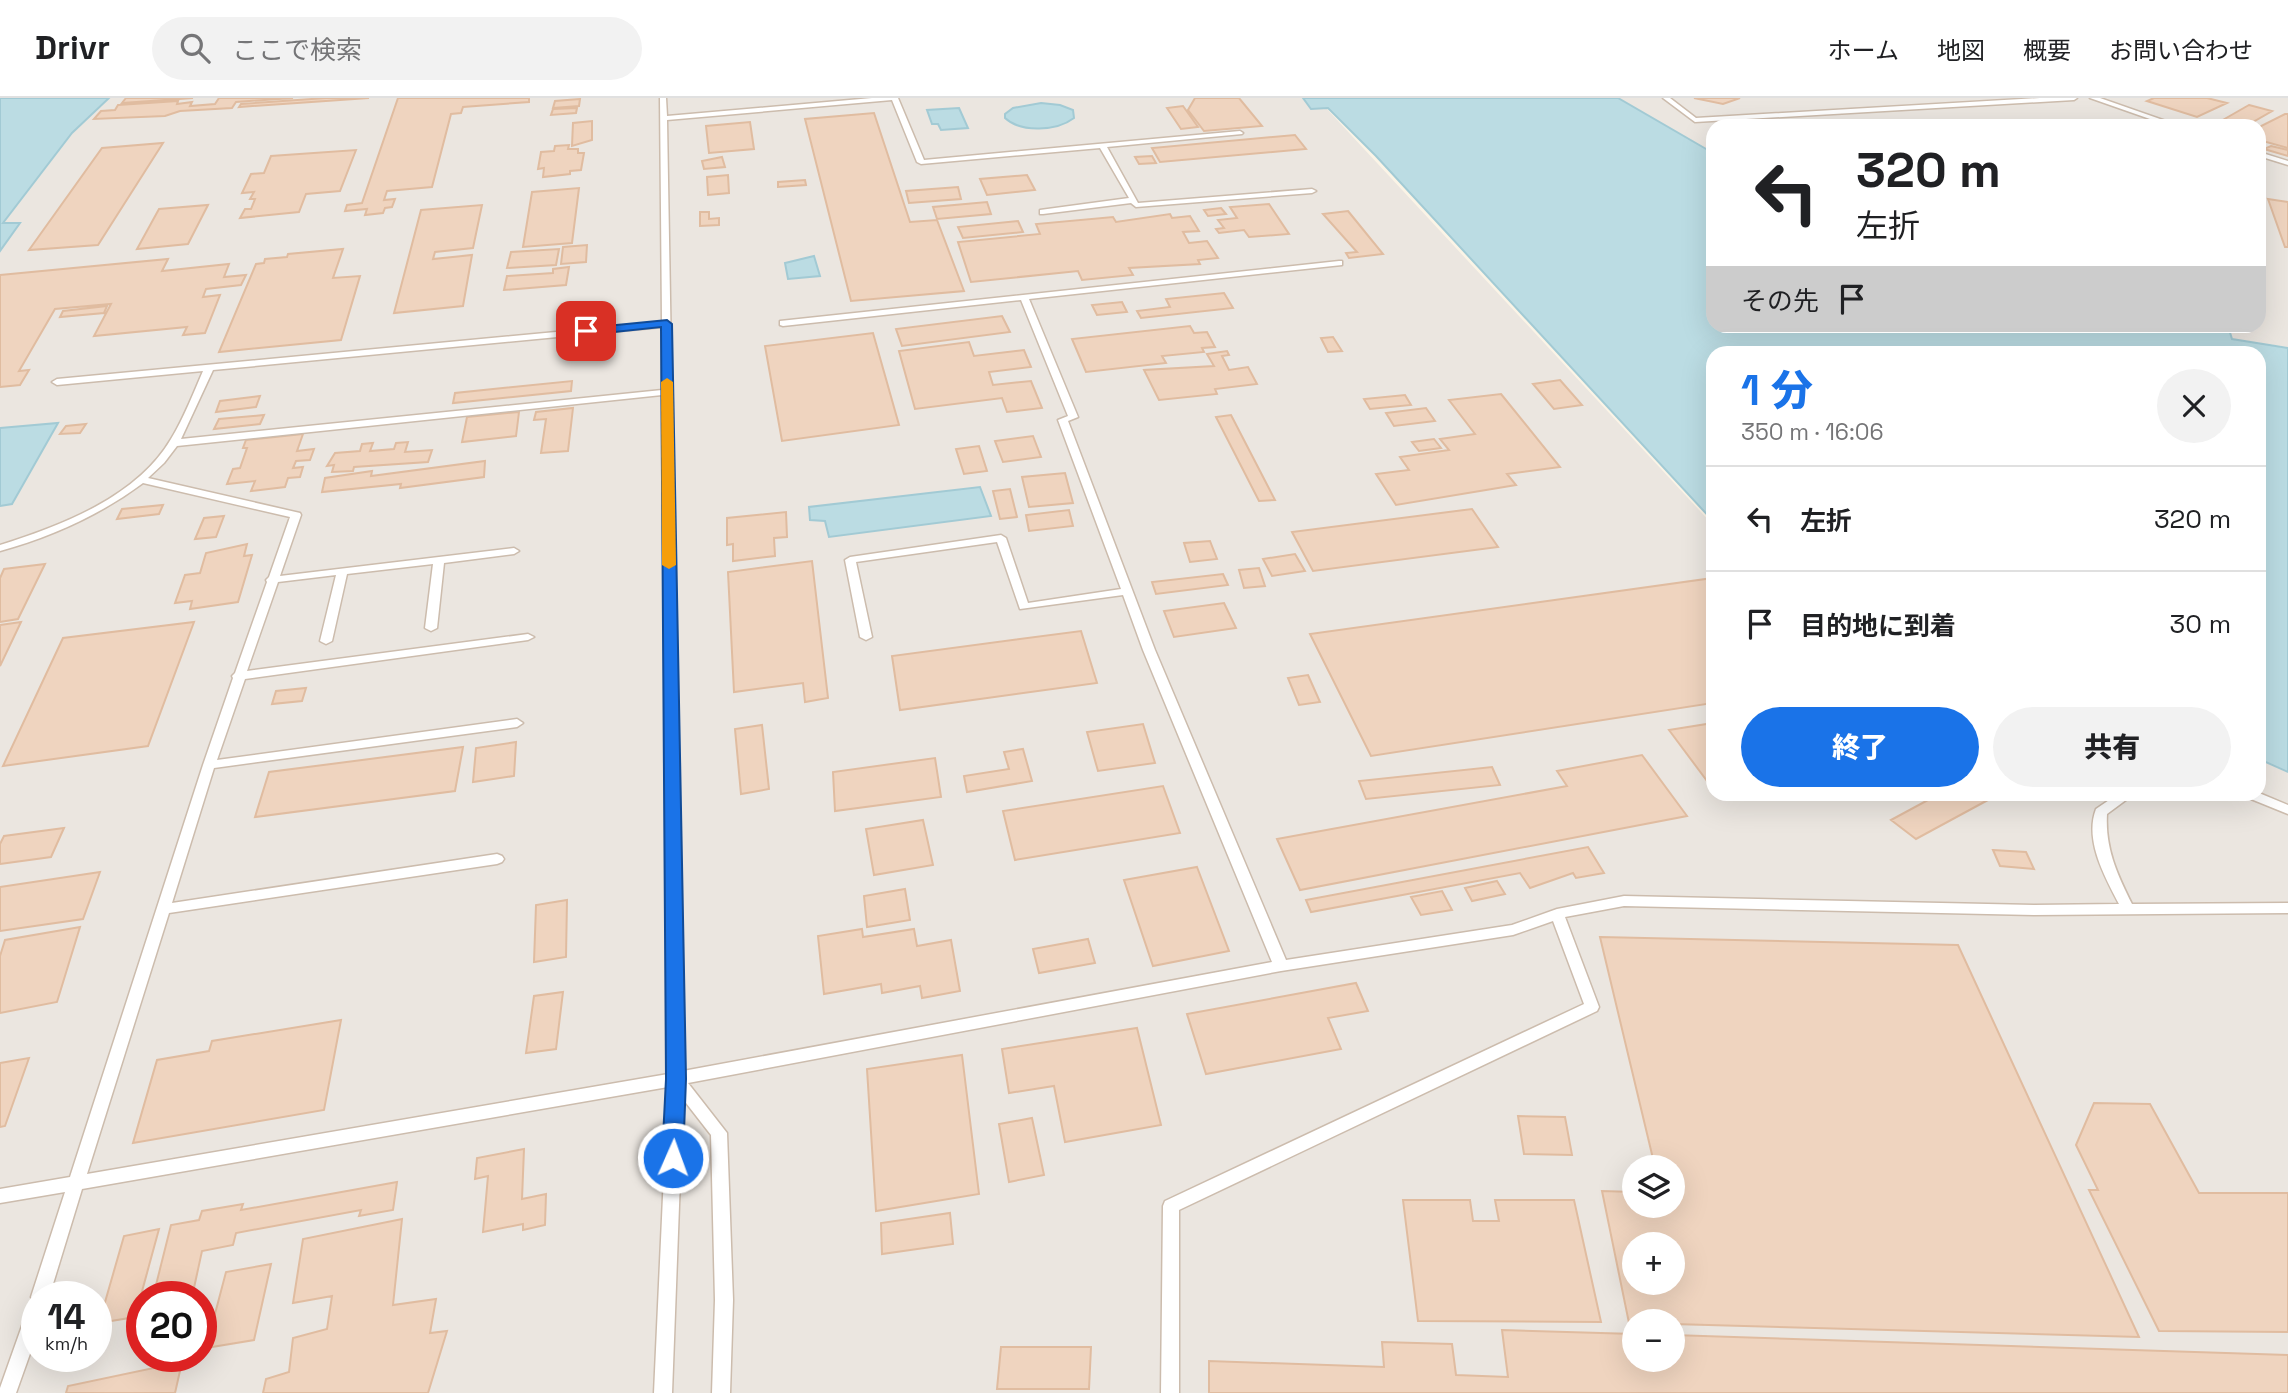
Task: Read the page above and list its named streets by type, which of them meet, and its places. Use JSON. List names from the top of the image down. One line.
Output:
{"page":{"header":"Drivr","search":"ここで検索","nav":["ホーム","地図","概要","お問い合わせ"],"turn":["320 m","左折"],"then":"その先","heading":["1 分","350 m · 16:06"],"list":[{"name":"左折","value":"320 m"},{"name":"目的地に到着","value":"30 m"}],"buttons":["終了","共有"],"map_buttons":["+","−"],"speed":"14 km/h","limit":"20"}}
